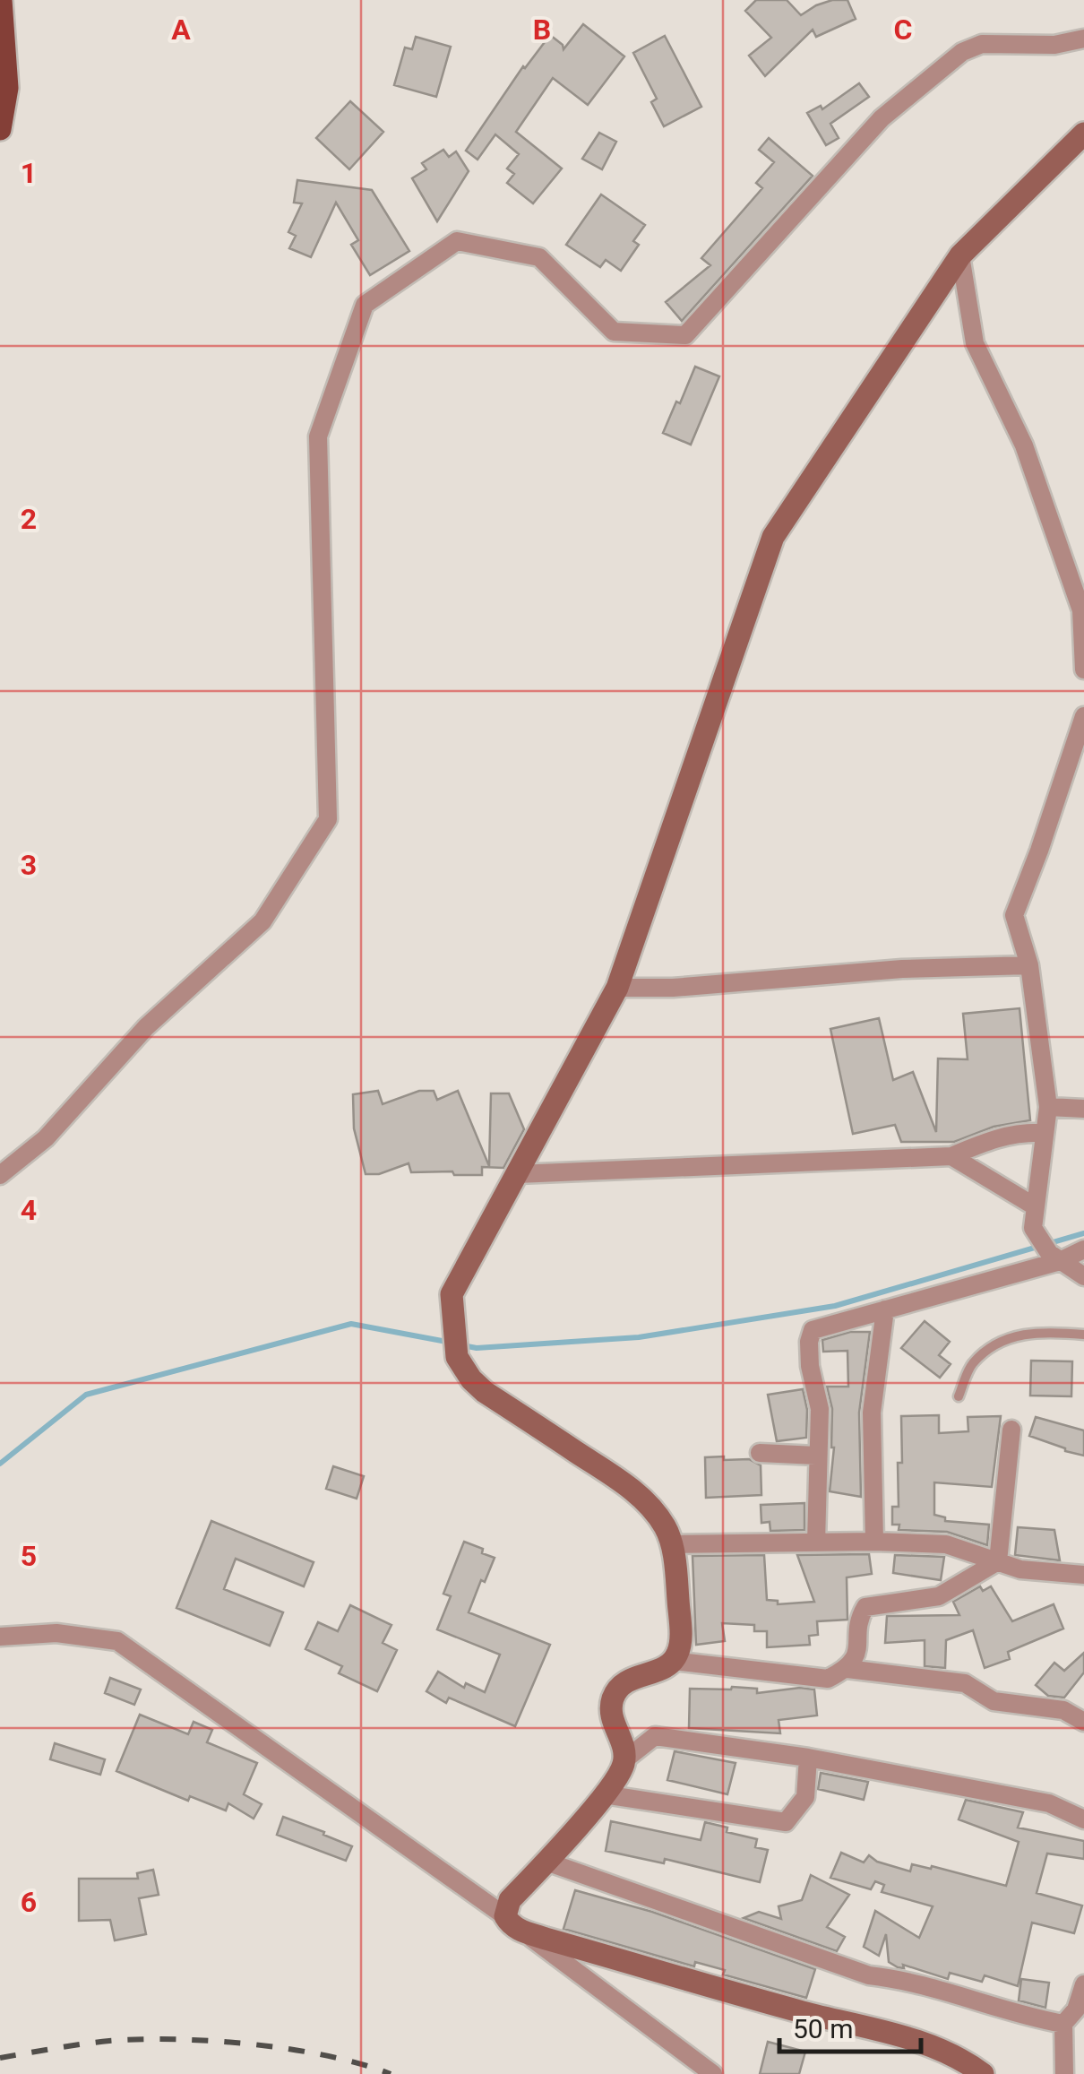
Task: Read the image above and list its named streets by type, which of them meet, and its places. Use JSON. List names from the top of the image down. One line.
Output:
{"scale_bar":"50 m","grid":{"columns":["A","B","C"],"rows":["1","2","3","4","5","6"]}}
